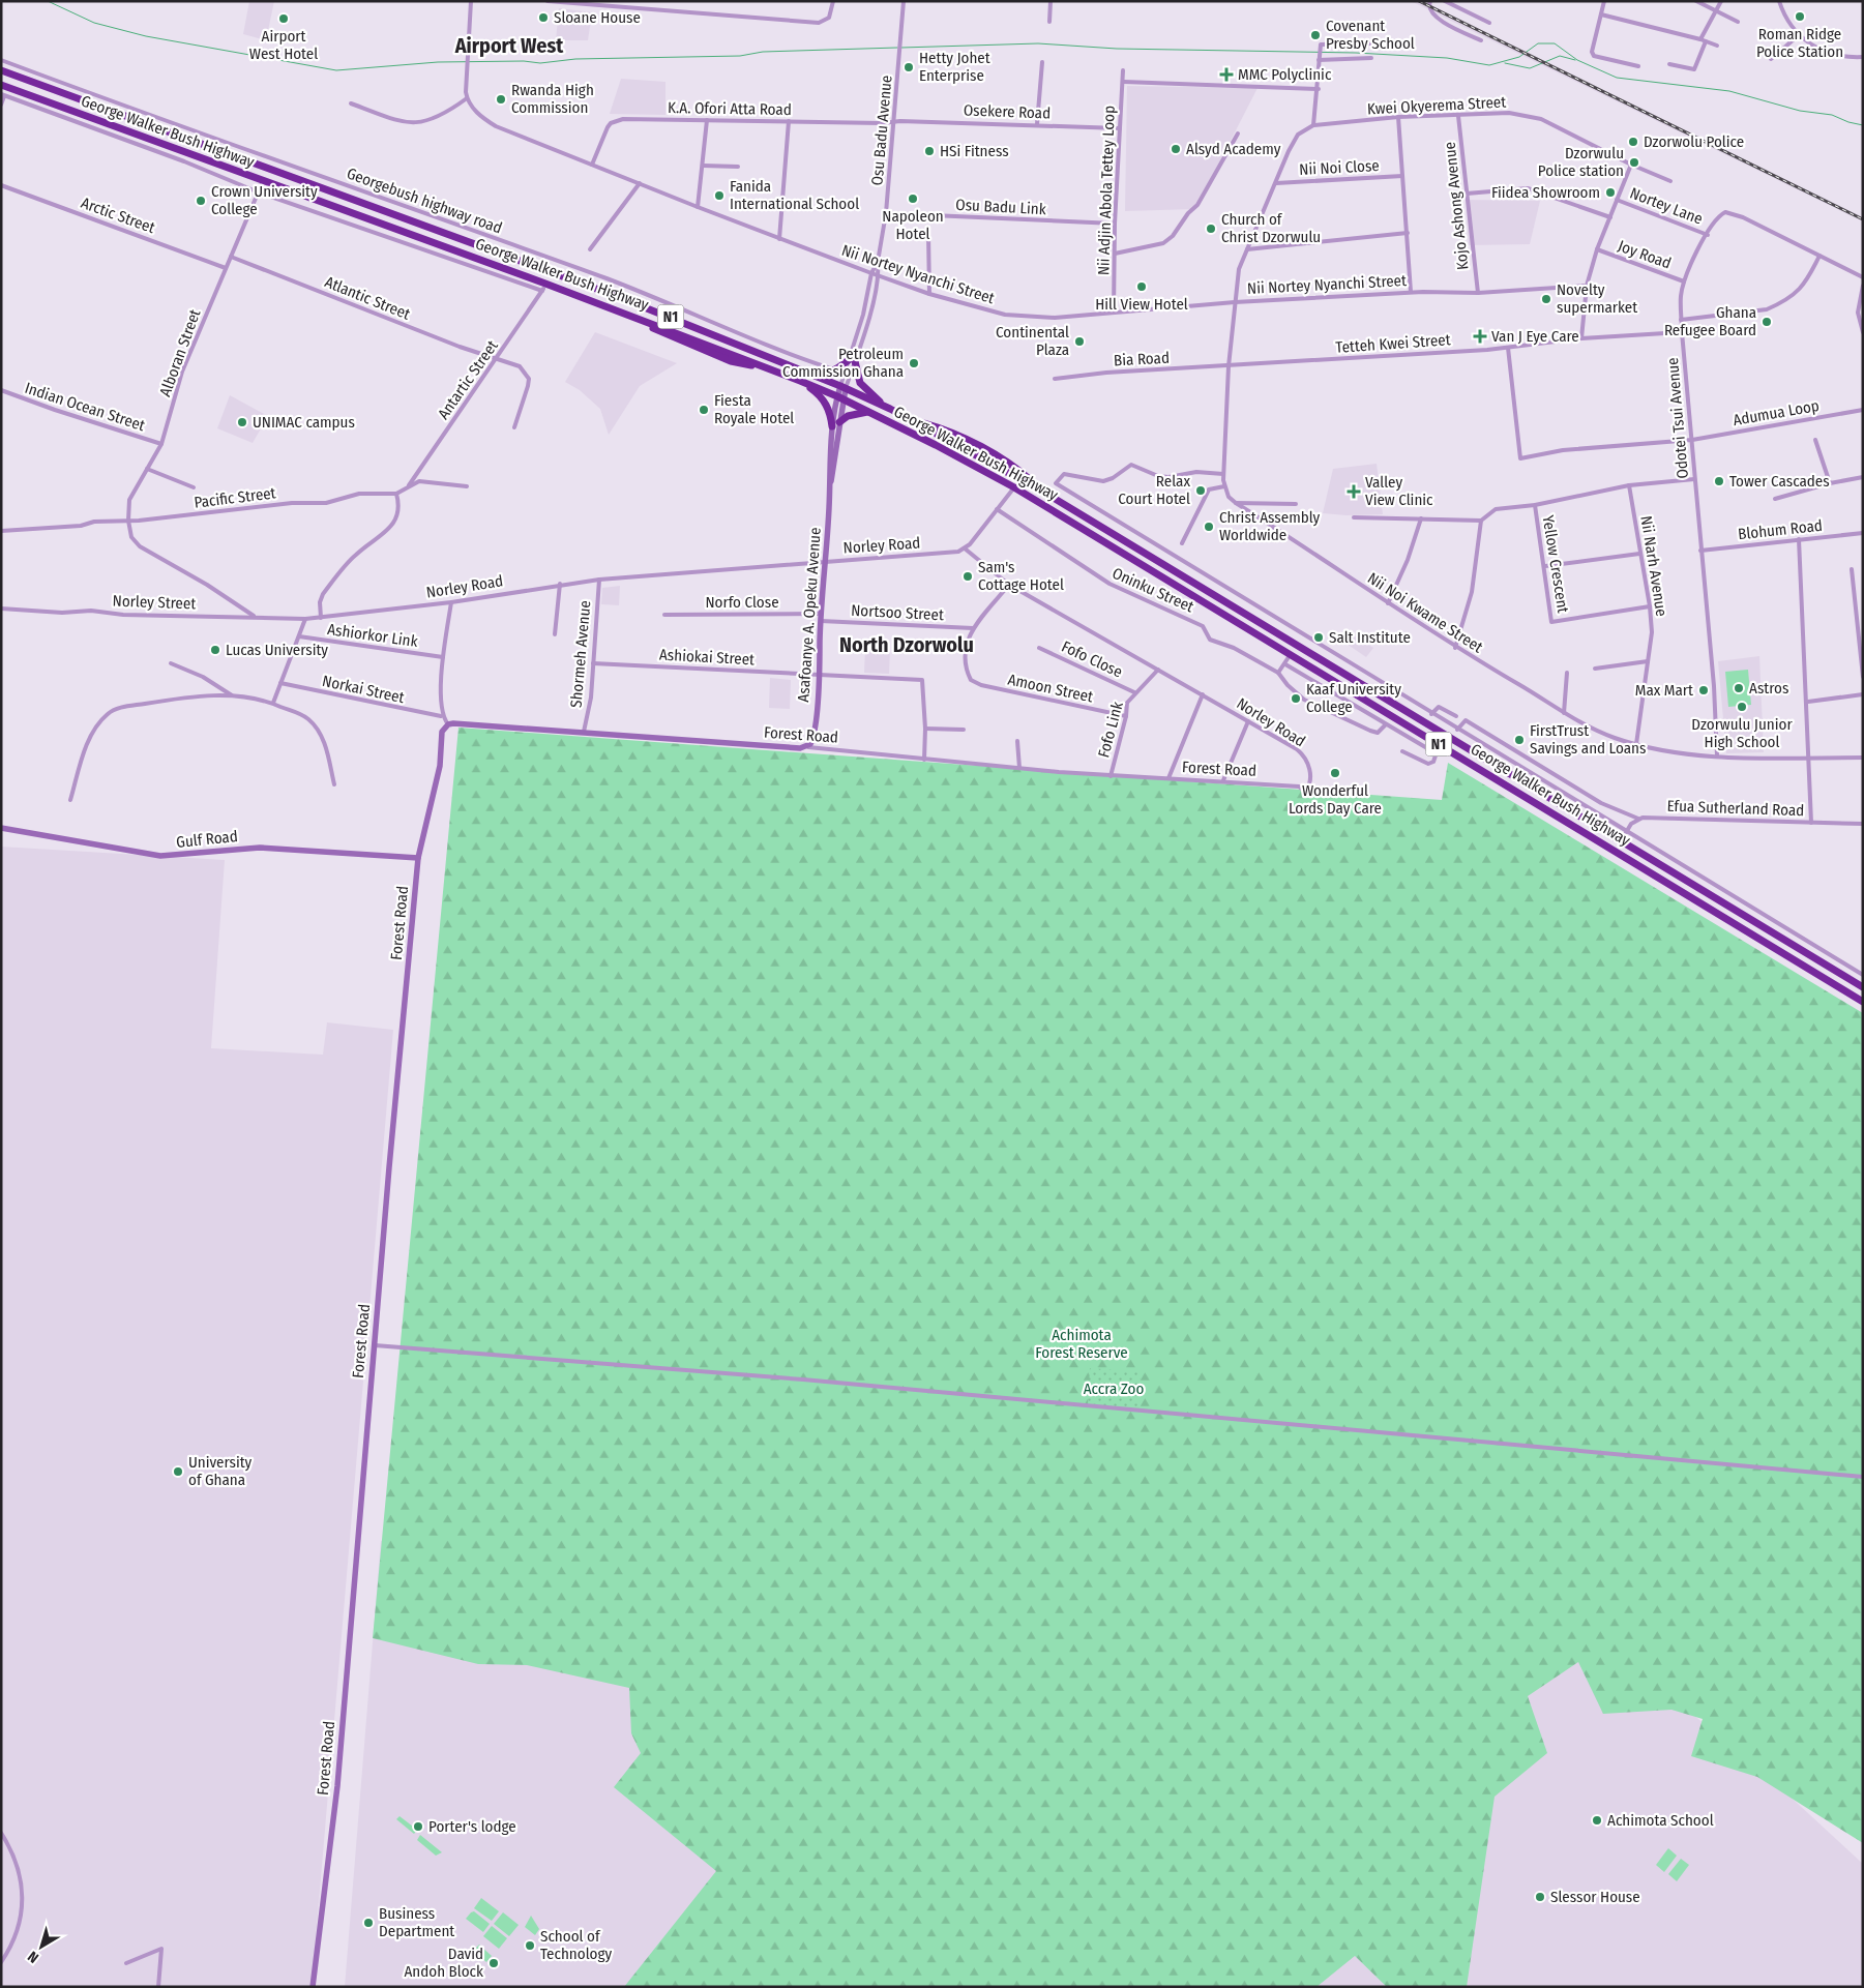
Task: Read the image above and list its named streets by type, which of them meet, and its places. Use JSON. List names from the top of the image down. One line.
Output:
{"streets":{"highway":["George Walker Bush Highway","N1"],"main road":["Asafoanye A. Opeku Avenue","Forest Road","Gulf Road"],"street":["Kwei Okyerema Street","K.A. Ofori Atta Road","Osekere Road","Osu Badu Avenue","Nii Noi Close","Nii Adjin Abola Tettey Loop","Georgebush highway road","Kojo Ashong Avenue","Nortey Lane","Osu Badu Link","Arctic Street","Joy Road","Nii Nortey Nyanchi Street","Atlantic Street","Tetteh Kwei Street","Alboran Street","Bia Road","Antartic Street","Indian Ocean Street","Adumua Loop","Odotei Tsui Avenue","Pacific Street","Blohum Road","Norley Road","Yellow Crescent","Nii Narh Avenue","Oninku Street","Norley Street","Norfo Close","Nortsoo Street","Nii Noi Kwame Street","Ashiorkor Link","Shormeh Avenue","Ashiokai Street","Fofo Close","Amoon Street","Norkai Street","Fofo Link","Efua Sutherland Road"]},"crossings":[["Kwei Okyerema Street","Kojo Ashong Avenue"],["Kwei Okyerema Street","Nii Noi Kwame Street"],["K.A. Ofori Atta Road","Osekere Road"],["K.A. Ofori Atta Road","Osu Badu Avenue"],["K.A. Ofori Atta Road","Nii Nortey Nyanchi Street"],["Osekere Road","Osu Badu Avenue"],["Osekere Road","Nii Adjin Abola Tettey Loop"],["Osu Badu Avenue","George Walker Bush Highway"],["Osu Badu Avenue","Osu Badu Link"],["Osu Badu Avenue","Nii Nortey Nyanchi Street"],["Osu Badu Avenue","Asafoanye A. Opeku Avenue"],["George Walker Bush Highway","Alboran Street"],["George Walker Bush Highway","Antartic Street"],["George Walker Bush Highway","Asafoanye A. Opeku Avenue"],["Nii Noi Close","Nii Noi Kwame Street"],["Nii Adjin Abola Tettey Loop","Osu Badu Link"],["Nii Adjin Abola Tettey Loop","Nii Nortey Nyanchi Street"],["Kojo Ashong Avenue","Nii Nortey Nyanchi Street"],["Nortey Lane","Odotei Tsui Avenue"],["Arctic Street","Alboran Street"],["Joy Road","Odotei Tsui Avenue"],["Nii Nortey Nyanchi Street","Nii Noi Kwame Street"],["Atlantic Street","Alboran Street"],["Atlantic Street","Antartic Street"],["Tetteh Kwei Street","Bia Road"],["Tetteh Kwei Street","Adumua Loop"],["Tetteh Kwei Street","Odotei Tsui Avenue"],["Tetteh Kwei Street","Nii Noi Kwame Street"],["Alboran Street","Indian Ocean Street"],["Alboran Street","Pacific Street"],["Bia Road","Nii Noi Kwame Street"],["Antartic Street","Pacific Street"],["Adumua Loop","Odotei Tsui Avenue"],["Odotei Tsui Avenue","Blohum Road"],["Odotei Tsui Avenue","Nii Noi Kwame Street"],["Norley Road","Norley Street"],["Norley Road","Asafoanye A. Opeku Avenue"],["Norley Road","Shormeh Avenue"],["Norley Road","Fofo Link"],["Norley Road","Forest Road"],["Yellow Crescent","Nii Narh Avenue"],["Nii Narh Avenue","Nii Noi Kwame Street"],["Norfo Close","Asafoanye A. Opeku Avenue"],["Nortsoo Street","Asafoanye A. Opeku Avenue"],["Nortsoo Street","Amoon Street"],["Asafoanye A. Opeku Avenue","Ashiokai Street"],["Asafoanye A. Opeku Avenue","Forest Road"],["Shormeh Avenue","Ashiokai Street"],["Shormeh Avenue","Forest Road"],["Fofo Close","Fofo Link"],["Amoon Street","Fofo Link"],["Fofo Link","Forest Road"],["Forest Road","Gulf Road"]],"districts":["Airport West","North Dzorwolu"],"parks":["Achimota Forest Reserve","Accra Zoo"],"places":{"other":["Roman Ridge Police Station","Sloane House","Airport West Hotel","Covenant Presby School","Hetty Johet Enterprise","Rwanda High Commission","Dzorwolu Police","Alsyd Academy","HSi Fitness","Dzorwulu Police station","Fiidea Showroom","Fanida International School","Napoleon Hotel","Crown University College","Church of Christ Dzorwulu","Hill View Hotel","Novelty supermarket","Ghana Refugee Board","Continental Plaza","Petroleum Commission Ghana","Fiesta Royale Hotel","UNIMAC campus","Tower Cascades","Relax Court Hotel","Christ Assembly Worldwide","Sam's Cottage Hotel","Salt Institute","Lucas University","Astros","Max Mart","Kaaf University College","Dzorwulu Junior High School","FirstTrust Savings and Loans","Wonderful Lords Day Care","University of Ghana","Achimota School","Porter's lodge","Slessor House","Business Department","School of Technology","David Andoh Block"],"health":["MMC Polyclinic","Van J Eye Care","Valley View Clinic"]},"north":"bottom left"}
